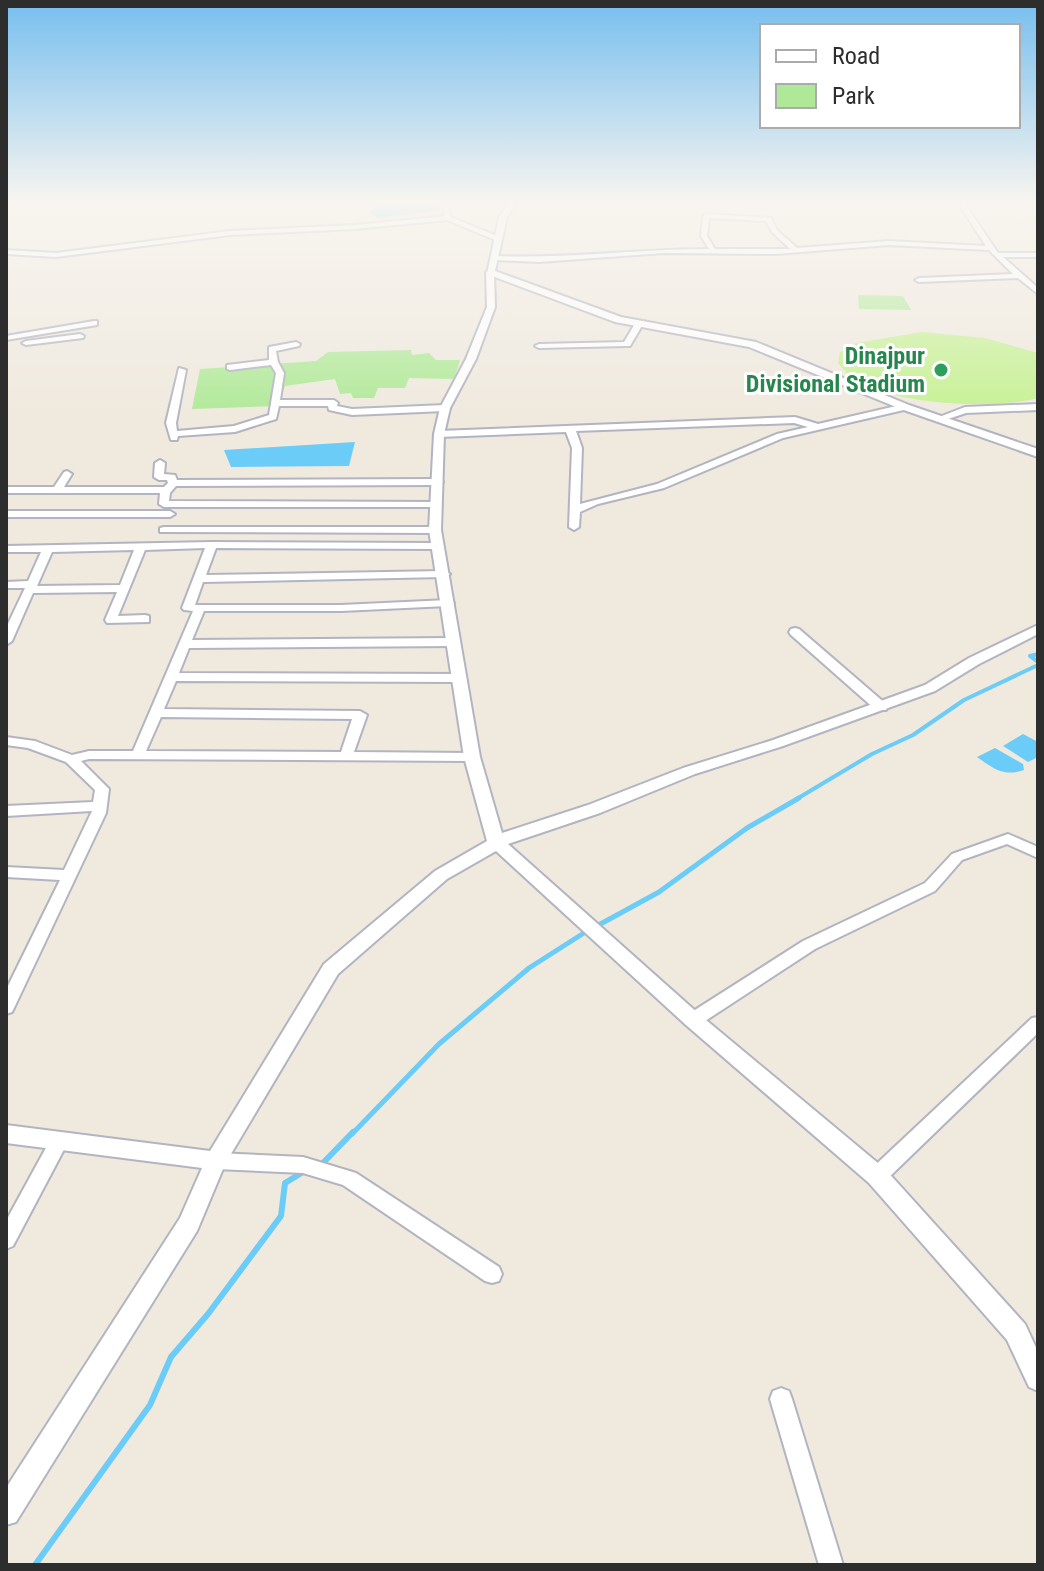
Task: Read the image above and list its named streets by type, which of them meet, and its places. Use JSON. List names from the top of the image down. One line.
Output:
{"places":["Dinajpur Divisional Stadium"],"legend":["Road","Park"]}
